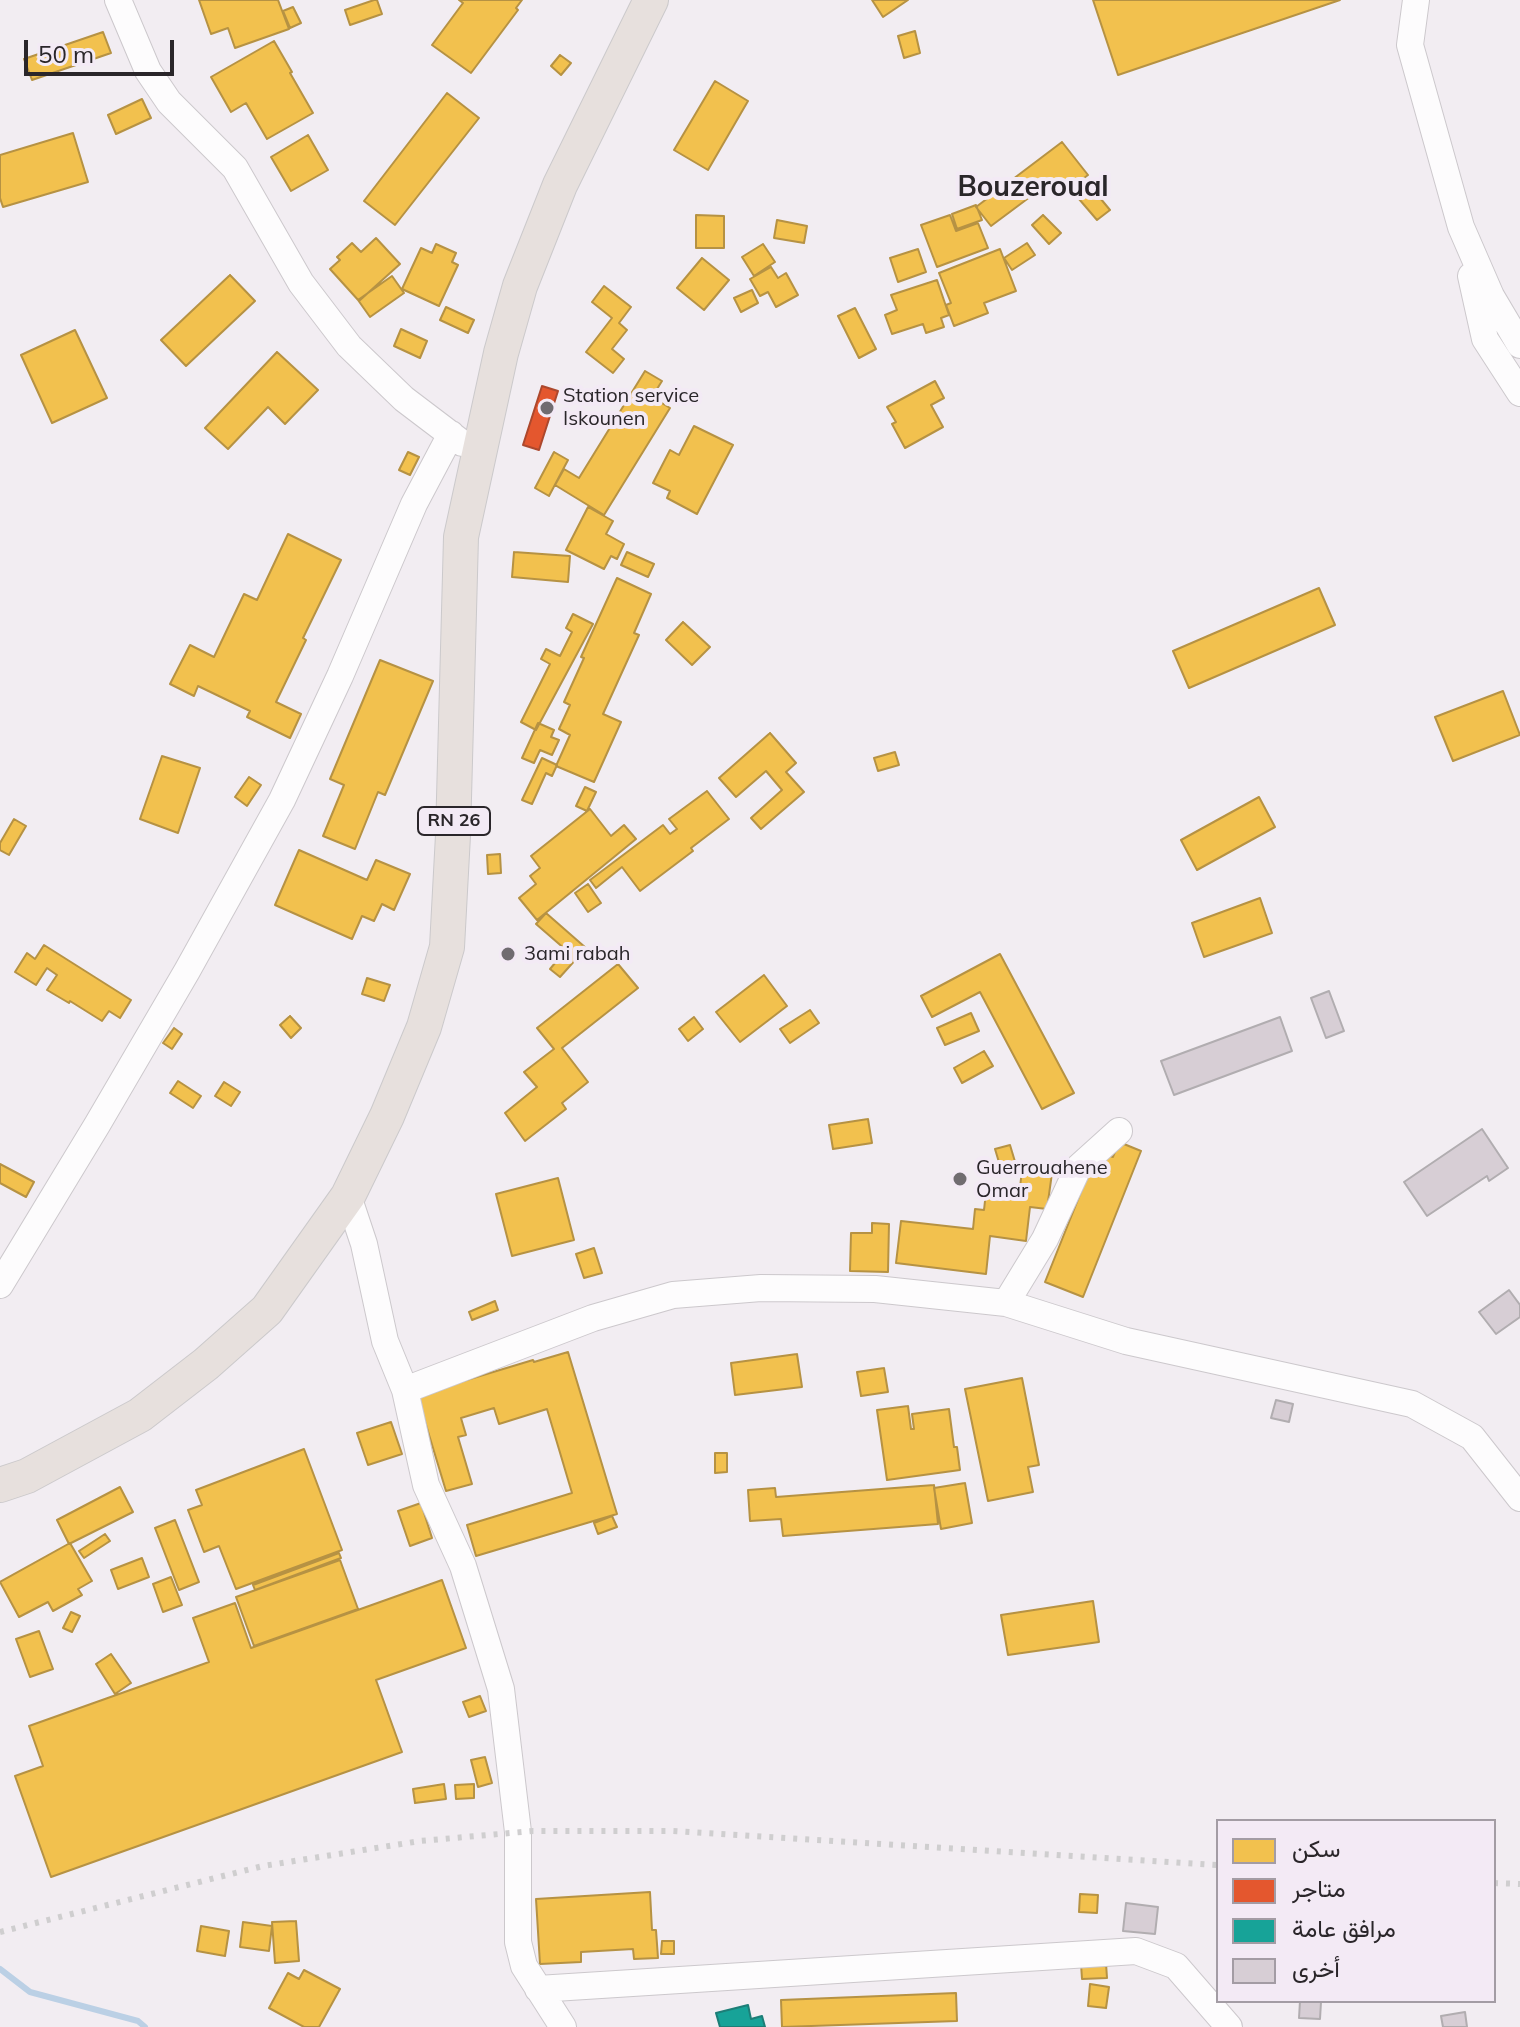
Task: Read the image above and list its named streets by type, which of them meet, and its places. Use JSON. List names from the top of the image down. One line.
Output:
{"streets":{"main road":["RN 26"]},"districts":["Bouzeroual"],"places":["Station service Iskounen","3ami rabah","Guerrouahene Omar"],"legend":["سكن","متاجر","مرافق عامة","أخرى"],"scale_bar":"50 m"}
